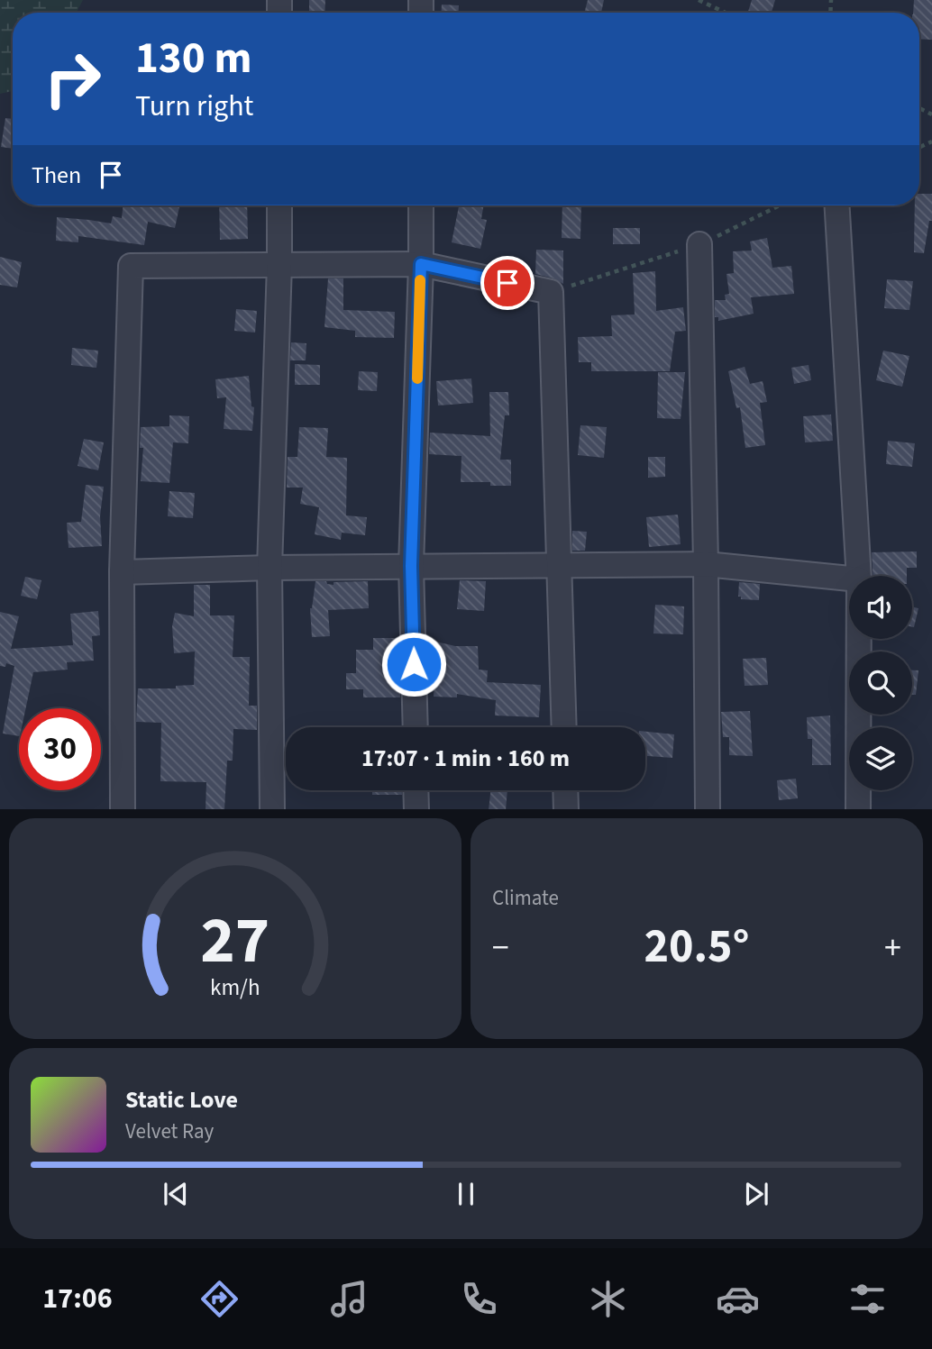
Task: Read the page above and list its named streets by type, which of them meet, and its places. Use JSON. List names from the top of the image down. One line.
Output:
{"page":{"turn":["130 m","Turn right"],"then":"Then","limit":"30","trip":"17:07 · 1 min · 160 m","tile":"Climate","heat":["−","20.5°","+"],"song":["Static Love","Velvet Ray"],"tabs":"17:06","gauge":["27","km/h"]}}
